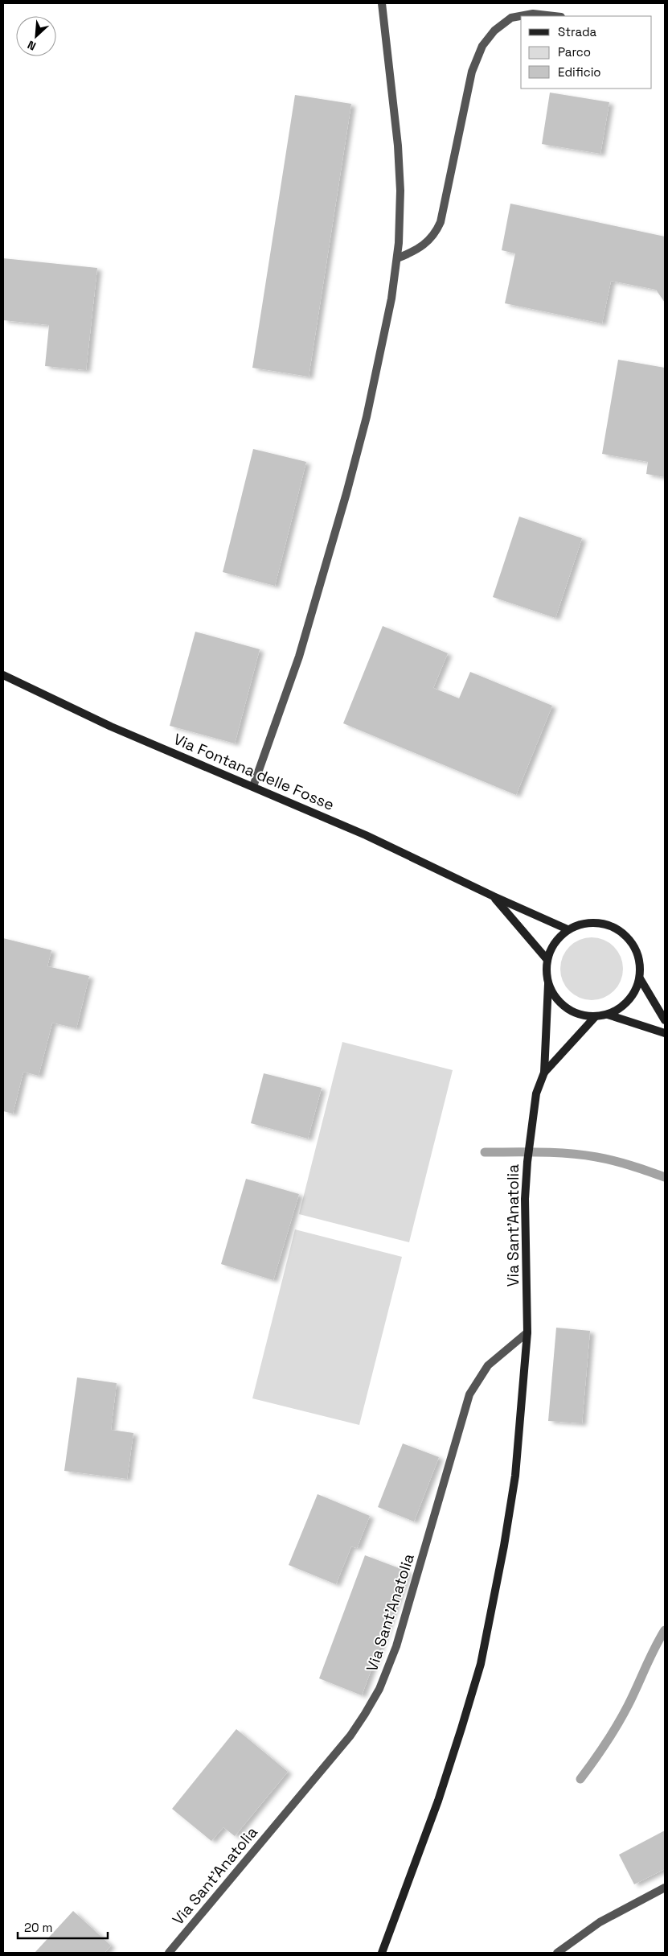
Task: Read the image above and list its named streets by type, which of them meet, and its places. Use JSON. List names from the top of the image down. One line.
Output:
{"streets":{"main road":["Via Fontana delle Fosse","Via Sant'Anatolia"]},"crossings":[["Via Fontana delle Fosse","Via Sant'Anatolia"]],"legend":["Strada","Parco","Edificio"],"scale_bar":"20 m","north":"bottom left"}
